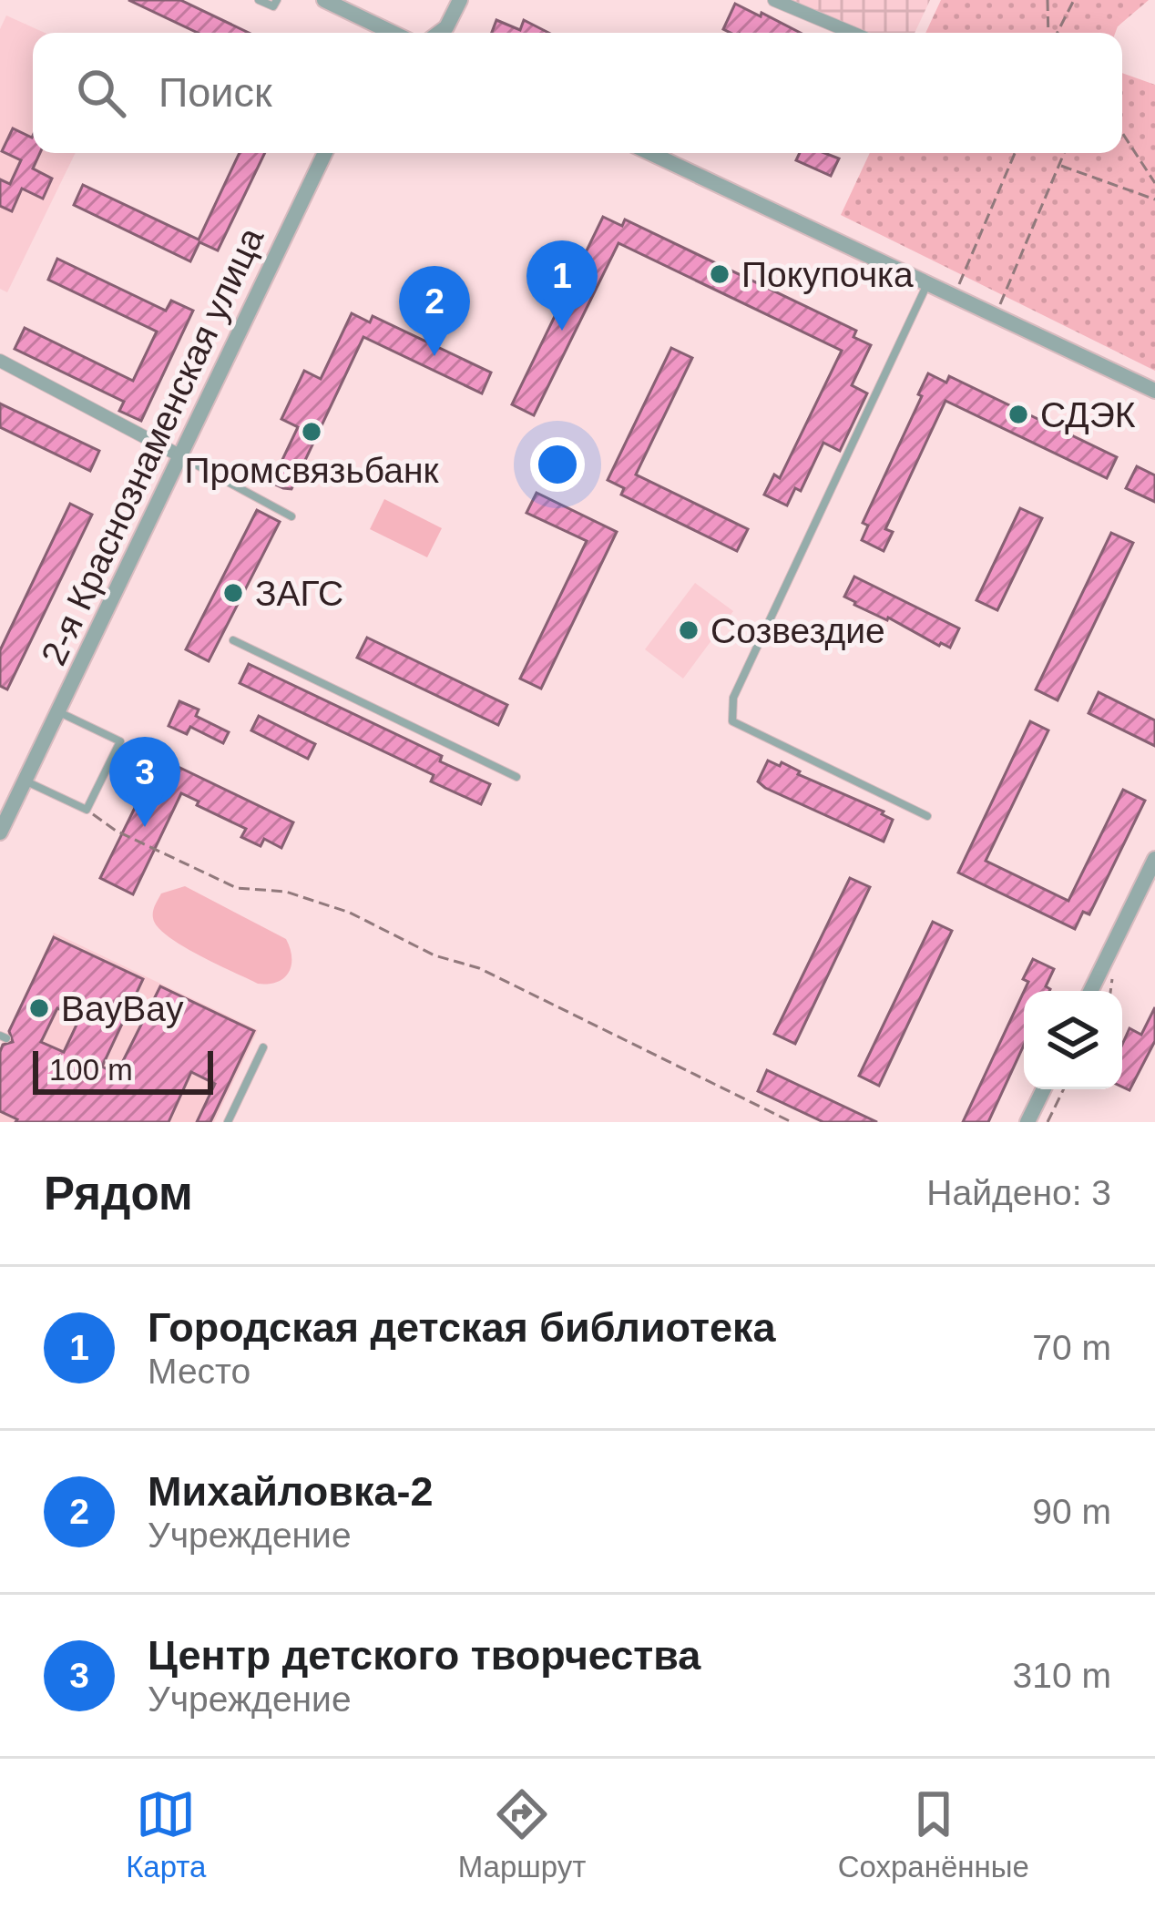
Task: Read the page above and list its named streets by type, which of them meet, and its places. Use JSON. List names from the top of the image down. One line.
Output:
{"streets":{"street":["2-я Краснознаменская улица"]},"places":["Покупочка","СДЭК","Промсвязьбанк","ЗАГС","Созвездие","BayBay"],"scale_bar":"100 m","page":{"search":"Поиск","pins":["1","2","3"],"scale":"100 m","heading":["Рядом","Найдено: 3"],"list":[{"mark":"1","name":"Городская детская библиотека","note":"Место","value":"70 m"},{"mark":"2","name":"Михайловка-2","note":"Учреждение","value":"90 m"},{"mark":"3","name":"Центр детского творчества","note":"Учреждение","value":"310 m"}],"nav":["Карта","Маршрут","Сохранённые"]}}
